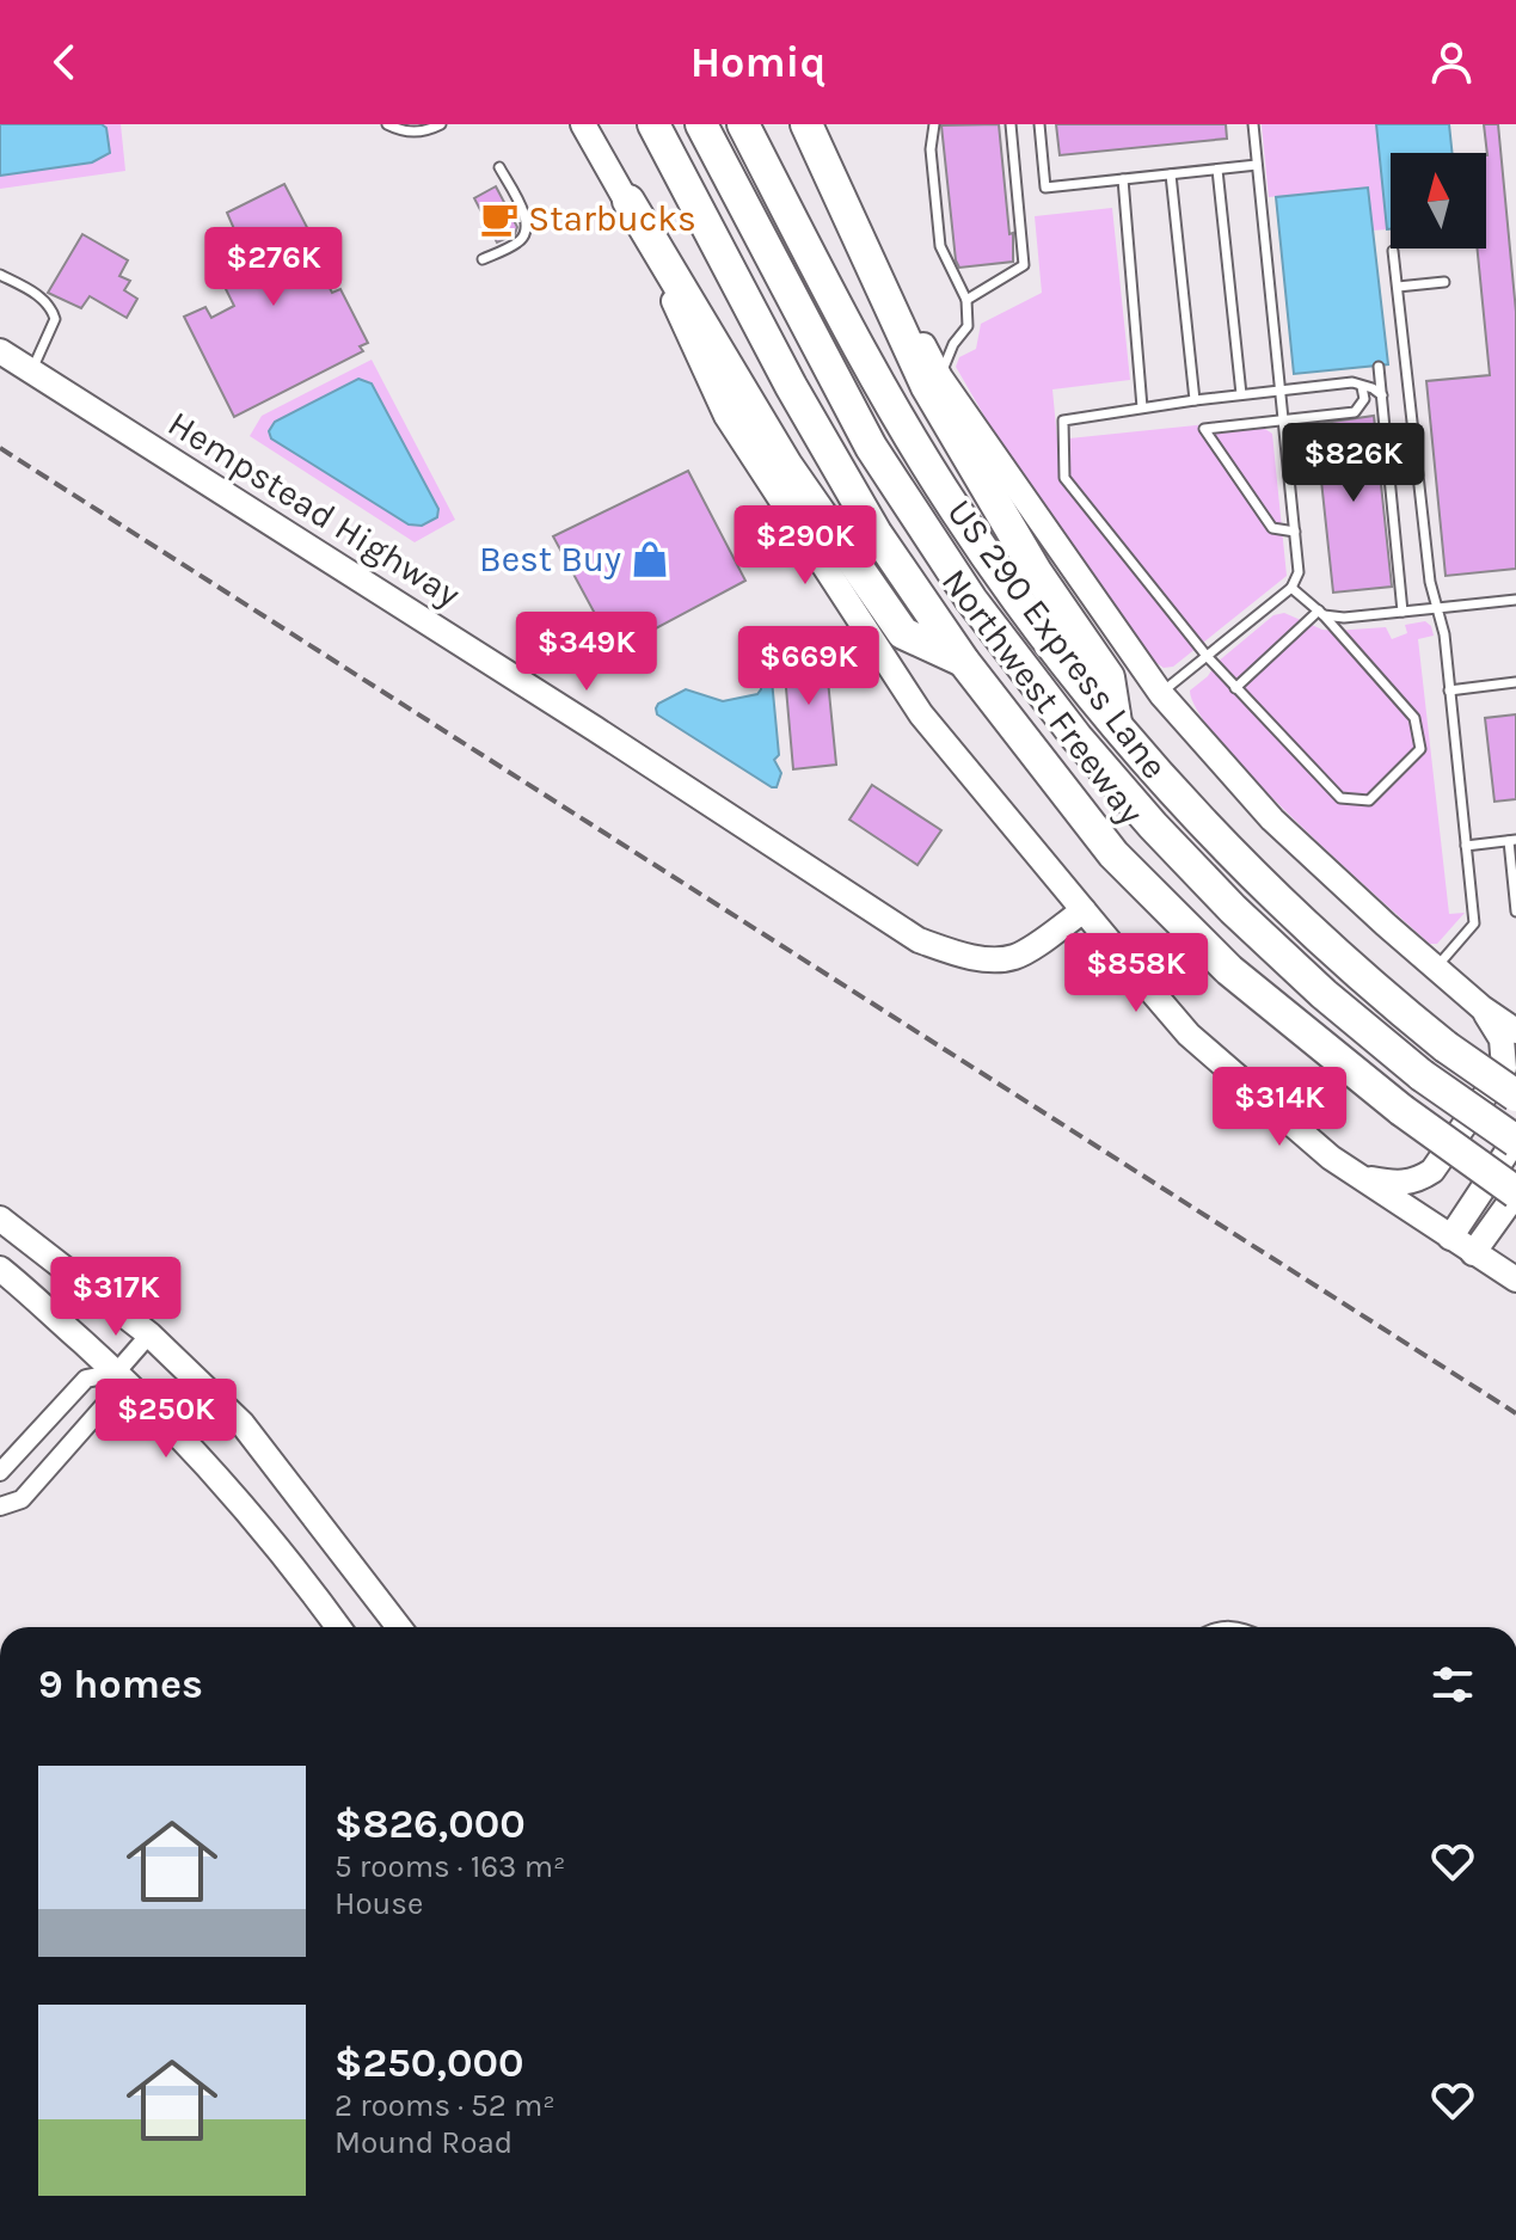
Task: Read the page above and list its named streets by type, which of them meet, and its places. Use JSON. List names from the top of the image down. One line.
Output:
{"streets":{"highway":["US 290 Express Lane","Northwest Freeway"],"main road":["Hempstead Highway"]},"places":{"cafe":["Starbucks"],"shop":["Best Buy"]},"north":"top","page":{"header":"Homiq","price":["$276K","$826K","$290K","$349K","$669K","$858K","$314K","$317K","$250K"],"heading":"9 homes","list":[{"name":"$826,000","note":"5 rooms · 163 m² · House"},{"name":"$250,000","note":"2 rooms · 52 m² · Mound Road"}]}}
